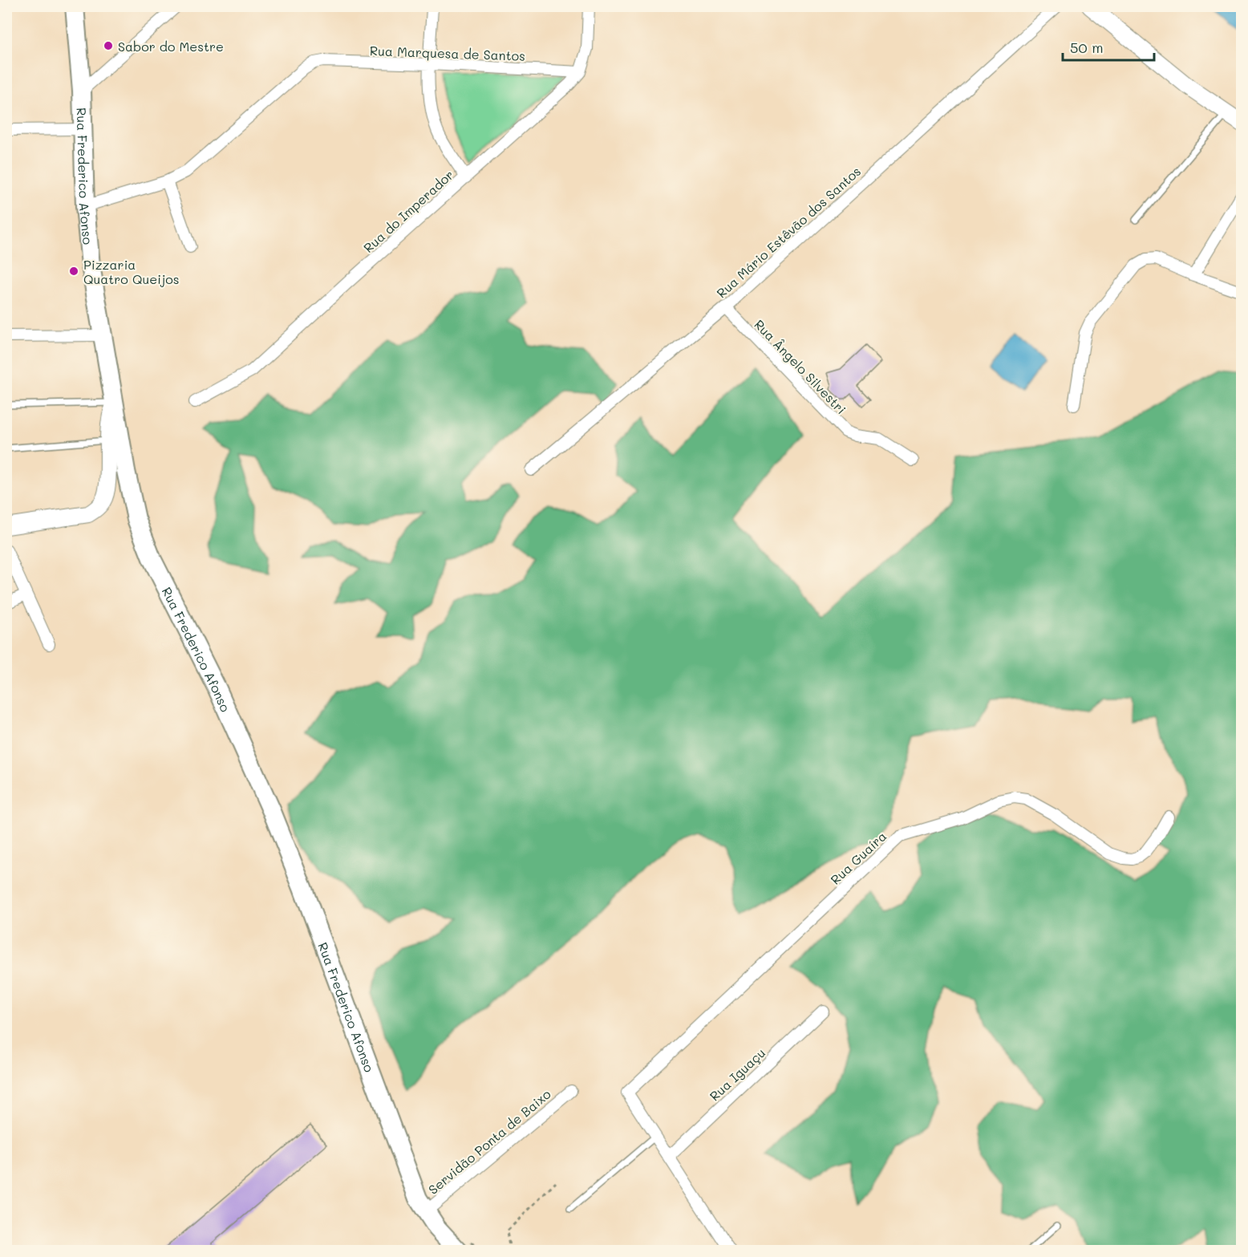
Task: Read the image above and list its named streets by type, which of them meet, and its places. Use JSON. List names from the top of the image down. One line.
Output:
{"streets":{"main road":["Rua Frederico Afonso"],"street":["Rua Marquesa de Santos","Rua do Imperador","Rua Mário Estêvão dos Santos","Rua Ângelo Silvestri","Rua Guaíra","Rua Iguaçu","Servidão Ponta de Baixo"]},"crossings":[["Rua Marquesa de Santos","Rua do Imperador"],["Rua Frederico Afonso","Servidão Ponta de Baixo"],["Rua Mário Estêvão dos Santos","Rua Ângelo Silvestri"]],"places":["Sabor do Mestre","Pizzaria Quatro Queijos"],"scale_bar":"50 m"}
